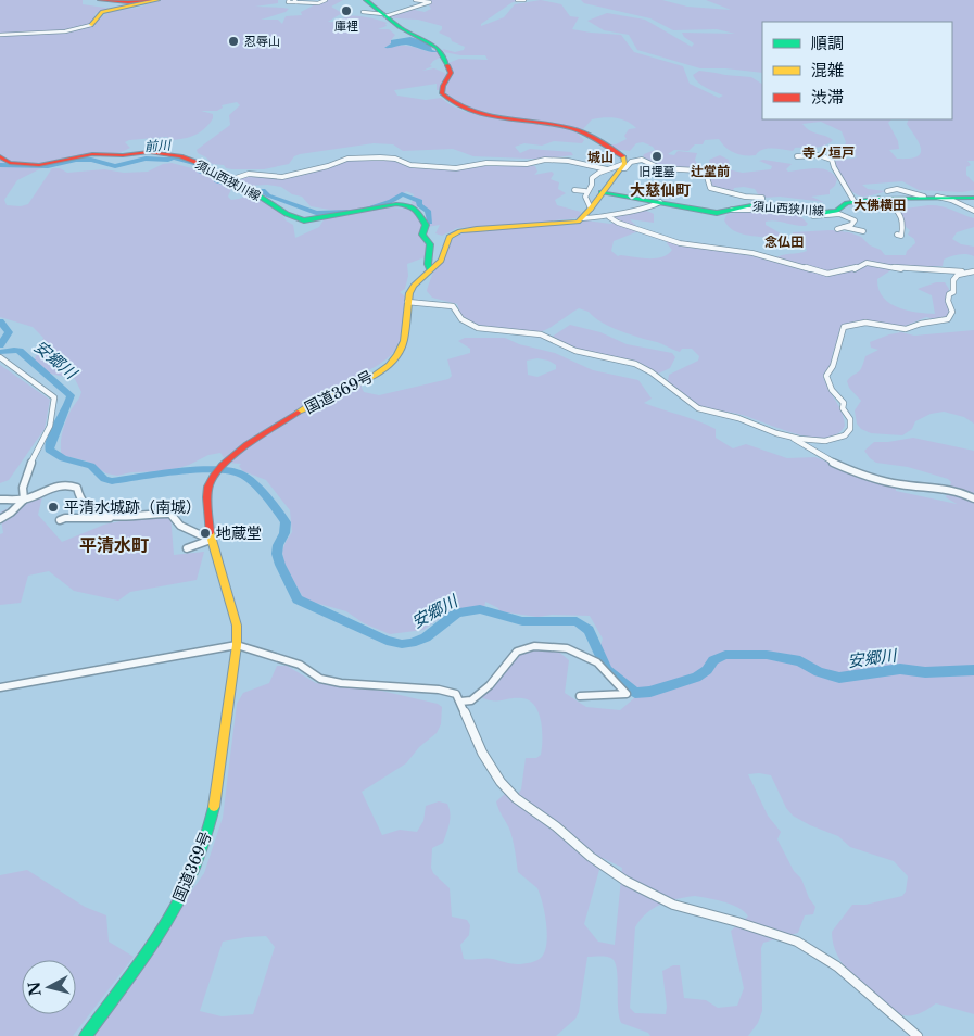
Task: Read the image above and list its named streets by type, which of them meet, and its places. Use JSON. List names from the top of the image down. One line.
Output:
{"streets":{"main road":["須山西狭川線","国道369号"]},"crossings":[["須山西狭川線","国道369号"]],"districts":["寺ノ垣戸","城山","辻堂前","大慈仙町","大佛横田","念仏田","平清水町"],"water":["前川","安郷川"],"places":["庫裡","忍辱山","旧埋墓","平清水城跡（南城）","地蔵堂"],"legend":["順調","混雑","渋滞"],"north":"left"}
